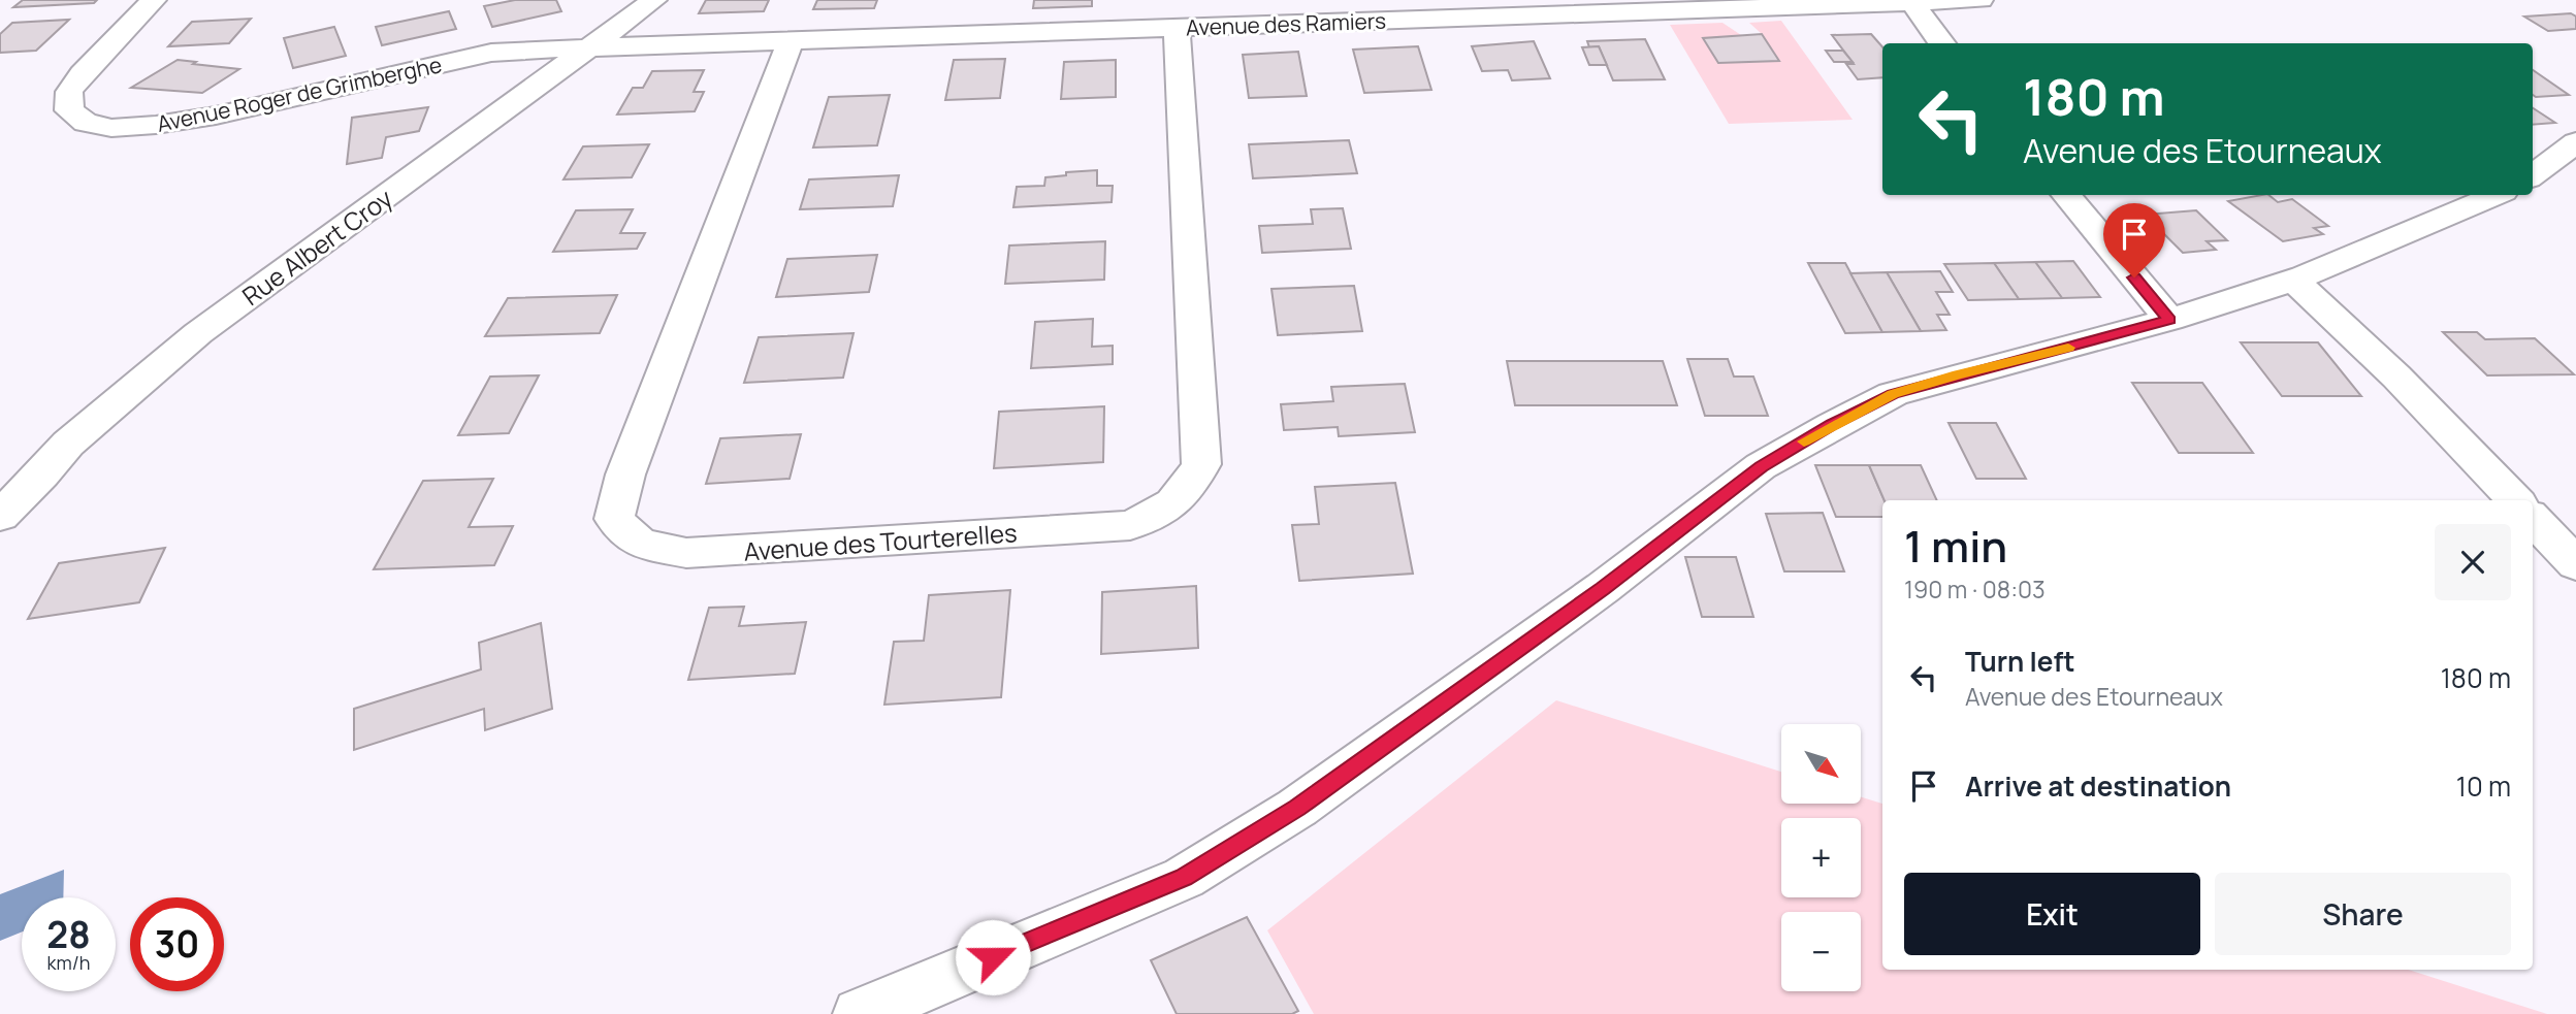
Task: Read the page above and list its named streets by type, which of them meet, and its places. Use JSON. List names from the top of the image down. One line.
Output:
{"streets":{"street":["Avenue des Ramiers","Avenue Roger de Grimberghe","Rue Albert Croy","Avenue des Tourterelles"]},"crossings":[["Avenue des Ramiers","Avenue Roger de Grimberghe"],["Avenue des Ramiers","Rue Albert Croy"],["Avenue des Ramiers","Avenue des Tourterelles"],["Avenue Roger de Grimberghe","Rue Albert Croy"]],"north":"bottom right","page":{"turn":["180 m","Avenue des Etourneaux"],"heading":["1 min","190 m · 08:03"],"list":[{"name":"Turn left","note":"Avenue des Etourneaux","value":"180 m"},{"name":"Arrive at destination","value":"10 m"}],"map_buttons":["+","−"],"buttons":["Exit","Share"],"speed":"28 km/h","limit":"30"}}
